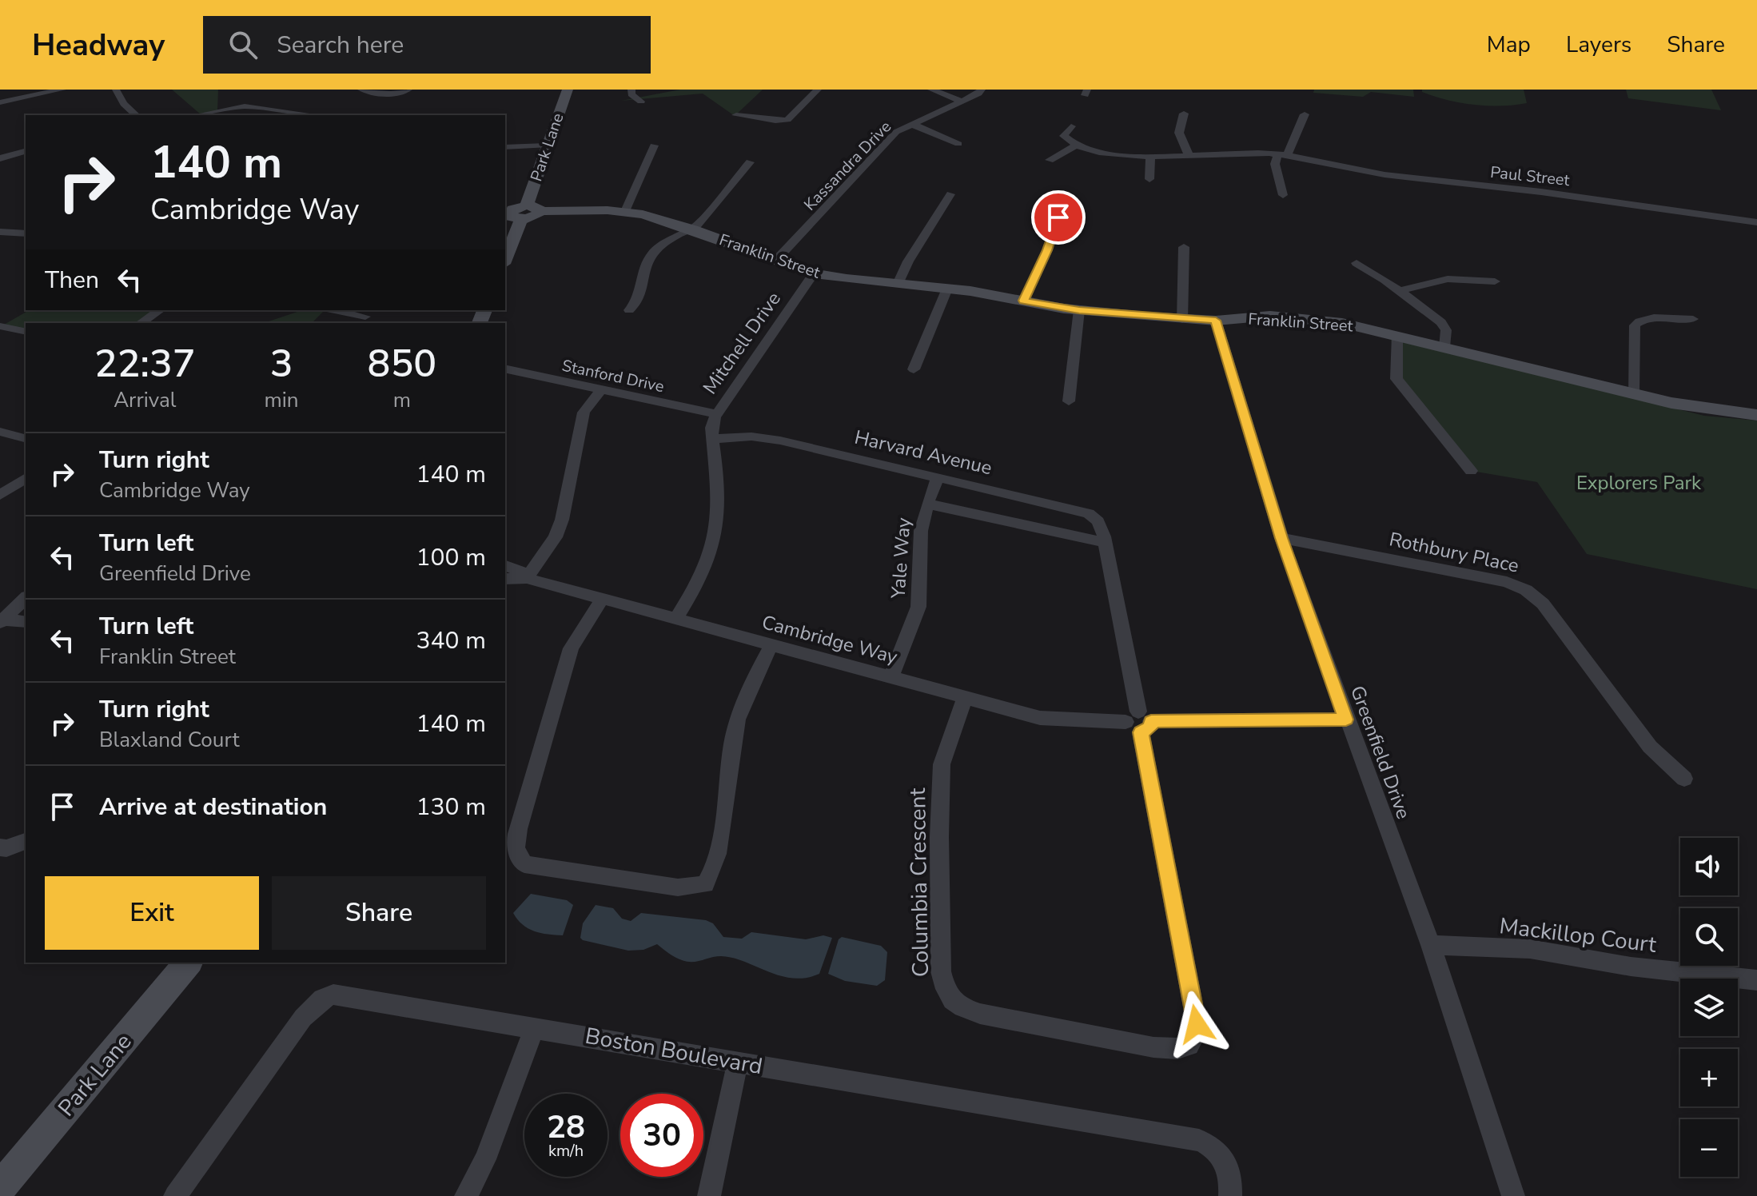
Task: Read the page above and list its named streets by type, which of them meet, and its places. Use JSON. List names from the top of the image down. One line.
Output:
{"streets":{"street":["Park Lane","Kassandra Drive","Paul Street","Franklin Street","Mitchell Drive","Stanford Drive","Harvard Avenue","Rothbury Place","Yale Way","Cambridge Way","Greenfield Drive","Columbia Crescent","Mackillop Court","Boston Boulevard"]},"crossings":[["Park Lane","Franklin Street"],["Kassandra Drive","Franklin Street"],["Franklin Street","Mitchell Drive"],["Franklin Street","Greenfield Drive"],["Mitchell Drive","Stanford Drive"],["Mitchell Drive","Harvard Avenue"],["Mitchell Drive","Cambridge Way"],["Harvard Avenue","Yale Way"],["Harvard Avenue","Cambridge Way"],["Harvard Avenue","Columbia Crescent"],["Rothbury Place","Greenfield Drive"],["Yale Way","Cambridge Way"],["Cambridge Way","Greenfield Drive"],["Cambridge Way","Columbia Crescent"],["Greenfield Drive","Mackillop Court"]],"parks":["Explorers Park"],"page":{"header":"Headway","search":"Search here","nav":["Map","Layers","Share"],"turn":["140 m","Cambridge Way"],"then":"Then","eta":["22:37","Arrival","3","min","850","m"],"list":[{"name":"Turn right","note":"Cambridge Way","value":"140 m"},{"name":"Turn left","note":"Greenfield Drive","value":"100 m"},{"name":"Turn left","note":"Franklin Street","value":"340 m"},{"name":"Turn right","note":"Blaxland Court","value":"140 m"},{"name":"Arrive at destination","value":"130 m"}],"map_buttons":["+","−"],"buttons":["Exit","Share"],"speed":"28 km/h","limit":"30"}}
